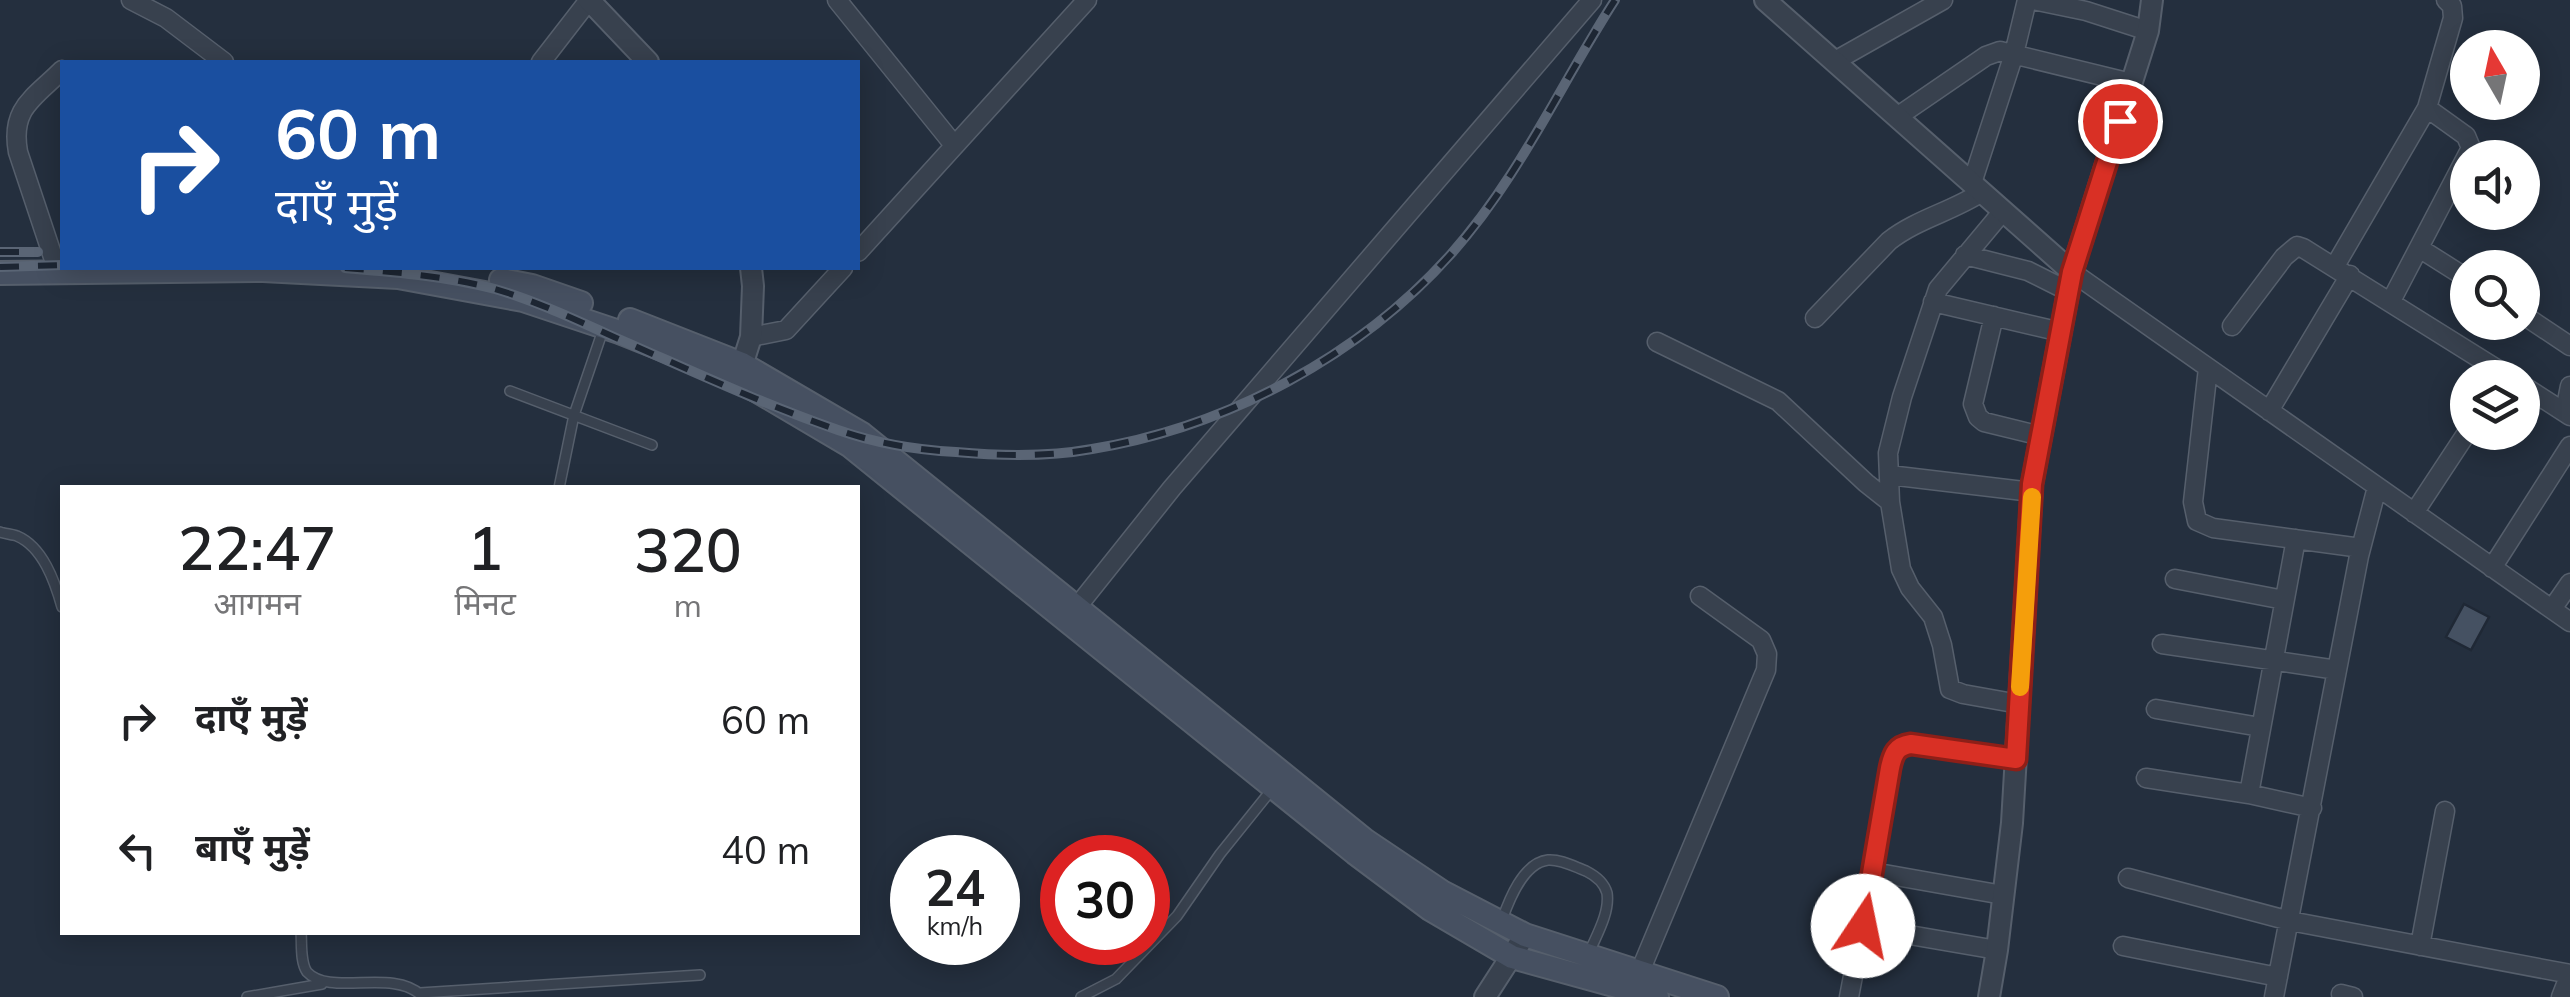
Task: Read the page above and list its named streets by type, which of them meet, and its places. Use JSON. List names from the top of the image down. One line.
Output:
{"north":"top","page":{"turn":["60 m","दाएँ मुड़ें"],"eta":["22:47","आगमन","1","मिनट","320","m"],"list":[{"name":"दाएँ मुड़ें","value":"60 m"},{"name":"बाएँ मुड़ें","value":"40 m"}],"speed":"24 km/h","limit":"30"}}
